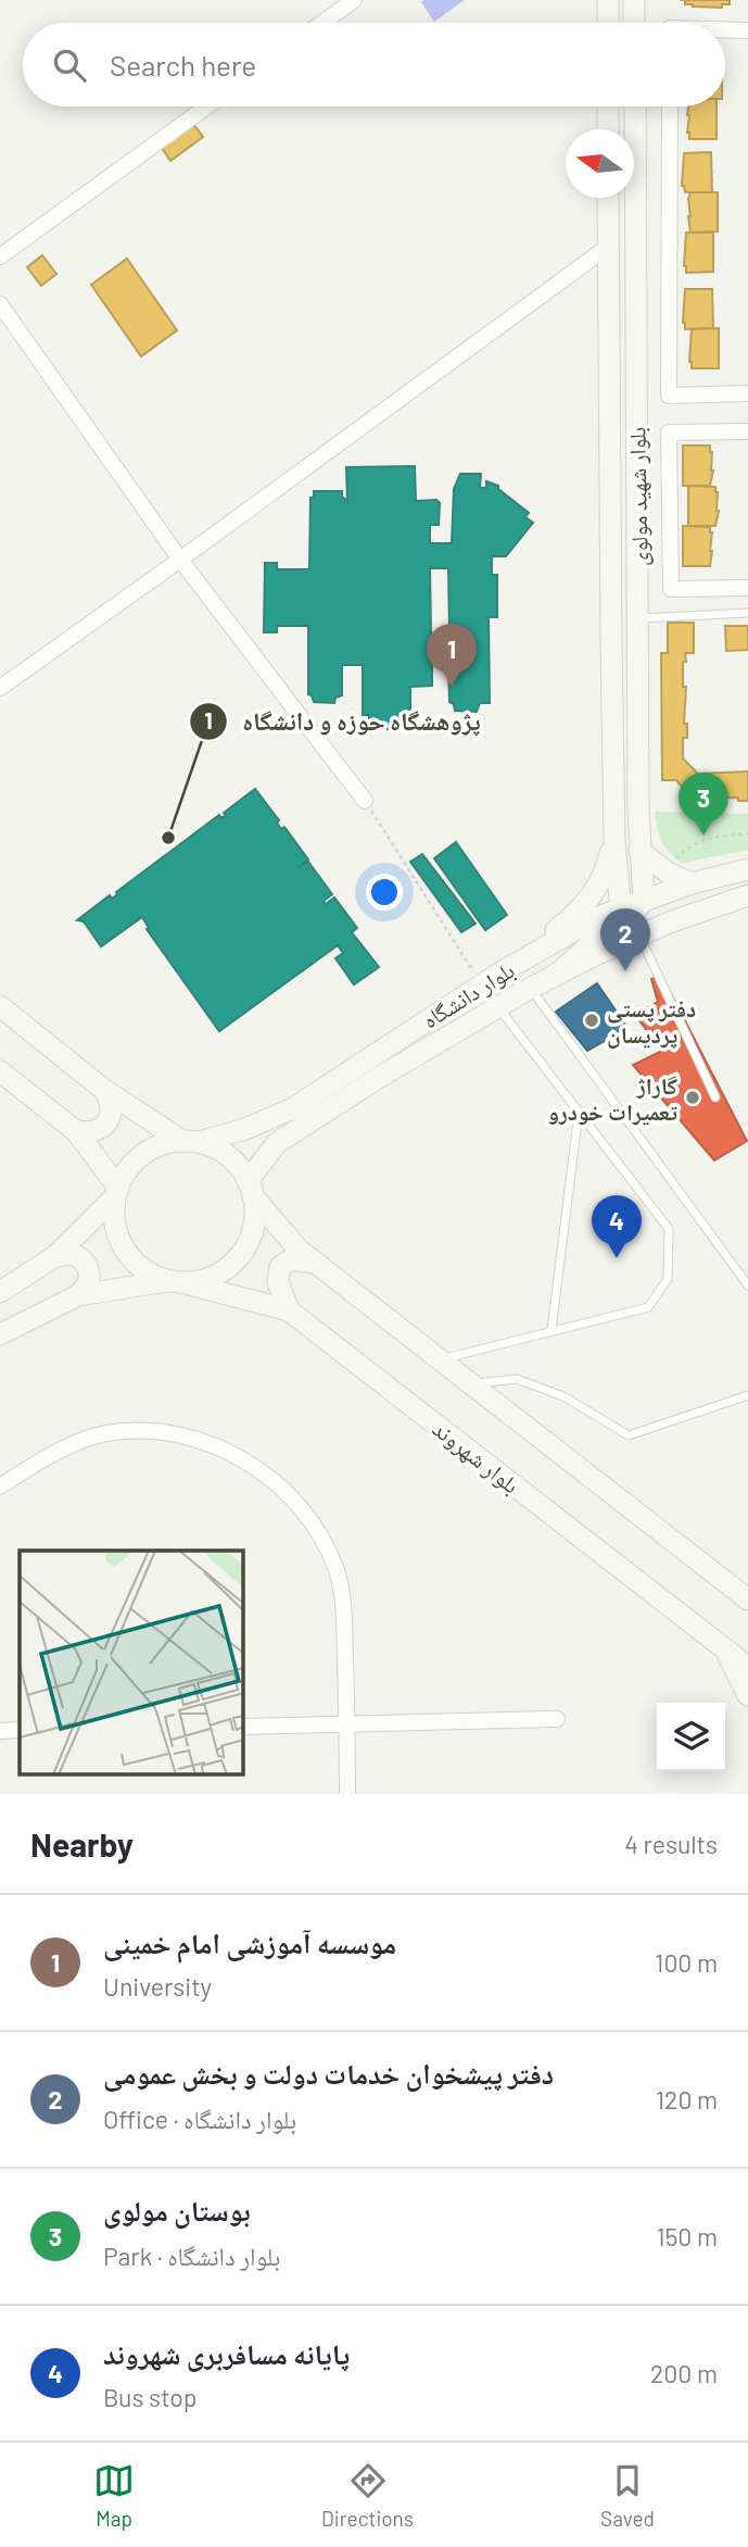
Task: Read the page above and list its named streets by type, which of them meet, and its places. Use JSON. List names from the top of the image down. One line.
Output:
{"streets":{"main road":["بلوار شهید مولوی","بلوار دانشگاه","بلوار شهروند"]},"crossings":[["بلوار شهید مولوی","بلوار دانشگاه"],["بلوار دانشگاه","بلوار شهروند"]],"places":["پژوهشگاه حوزه و دانشگاه","دفتر پستی پردیسان","گاراژ تعمیرات خودرو"],"north":"left","page":{"search":"Search here","pins":["1","3","2","4"],"heading":["Nearby","4 results"],"list":[{"mark":"1","name":"موسسه آموزشی امام خمینی","note":"University","value":"100 m"},{"mark":"2","name":"دفتر پیشخوان خدمات دولت و بخش عمومی","note":"Office · بلوار دانشگاه","value":"120 m"},{"mark":"3","name":"بوستان مولوی","note":"Park · بلوار دانشگاه","value":"150 m"},{"mark":"4","name":"پایانه مسافربری شهروند","note":"Bus stop","value":"200 m"}],"nav":["Map","Directions","Saved"]}}
